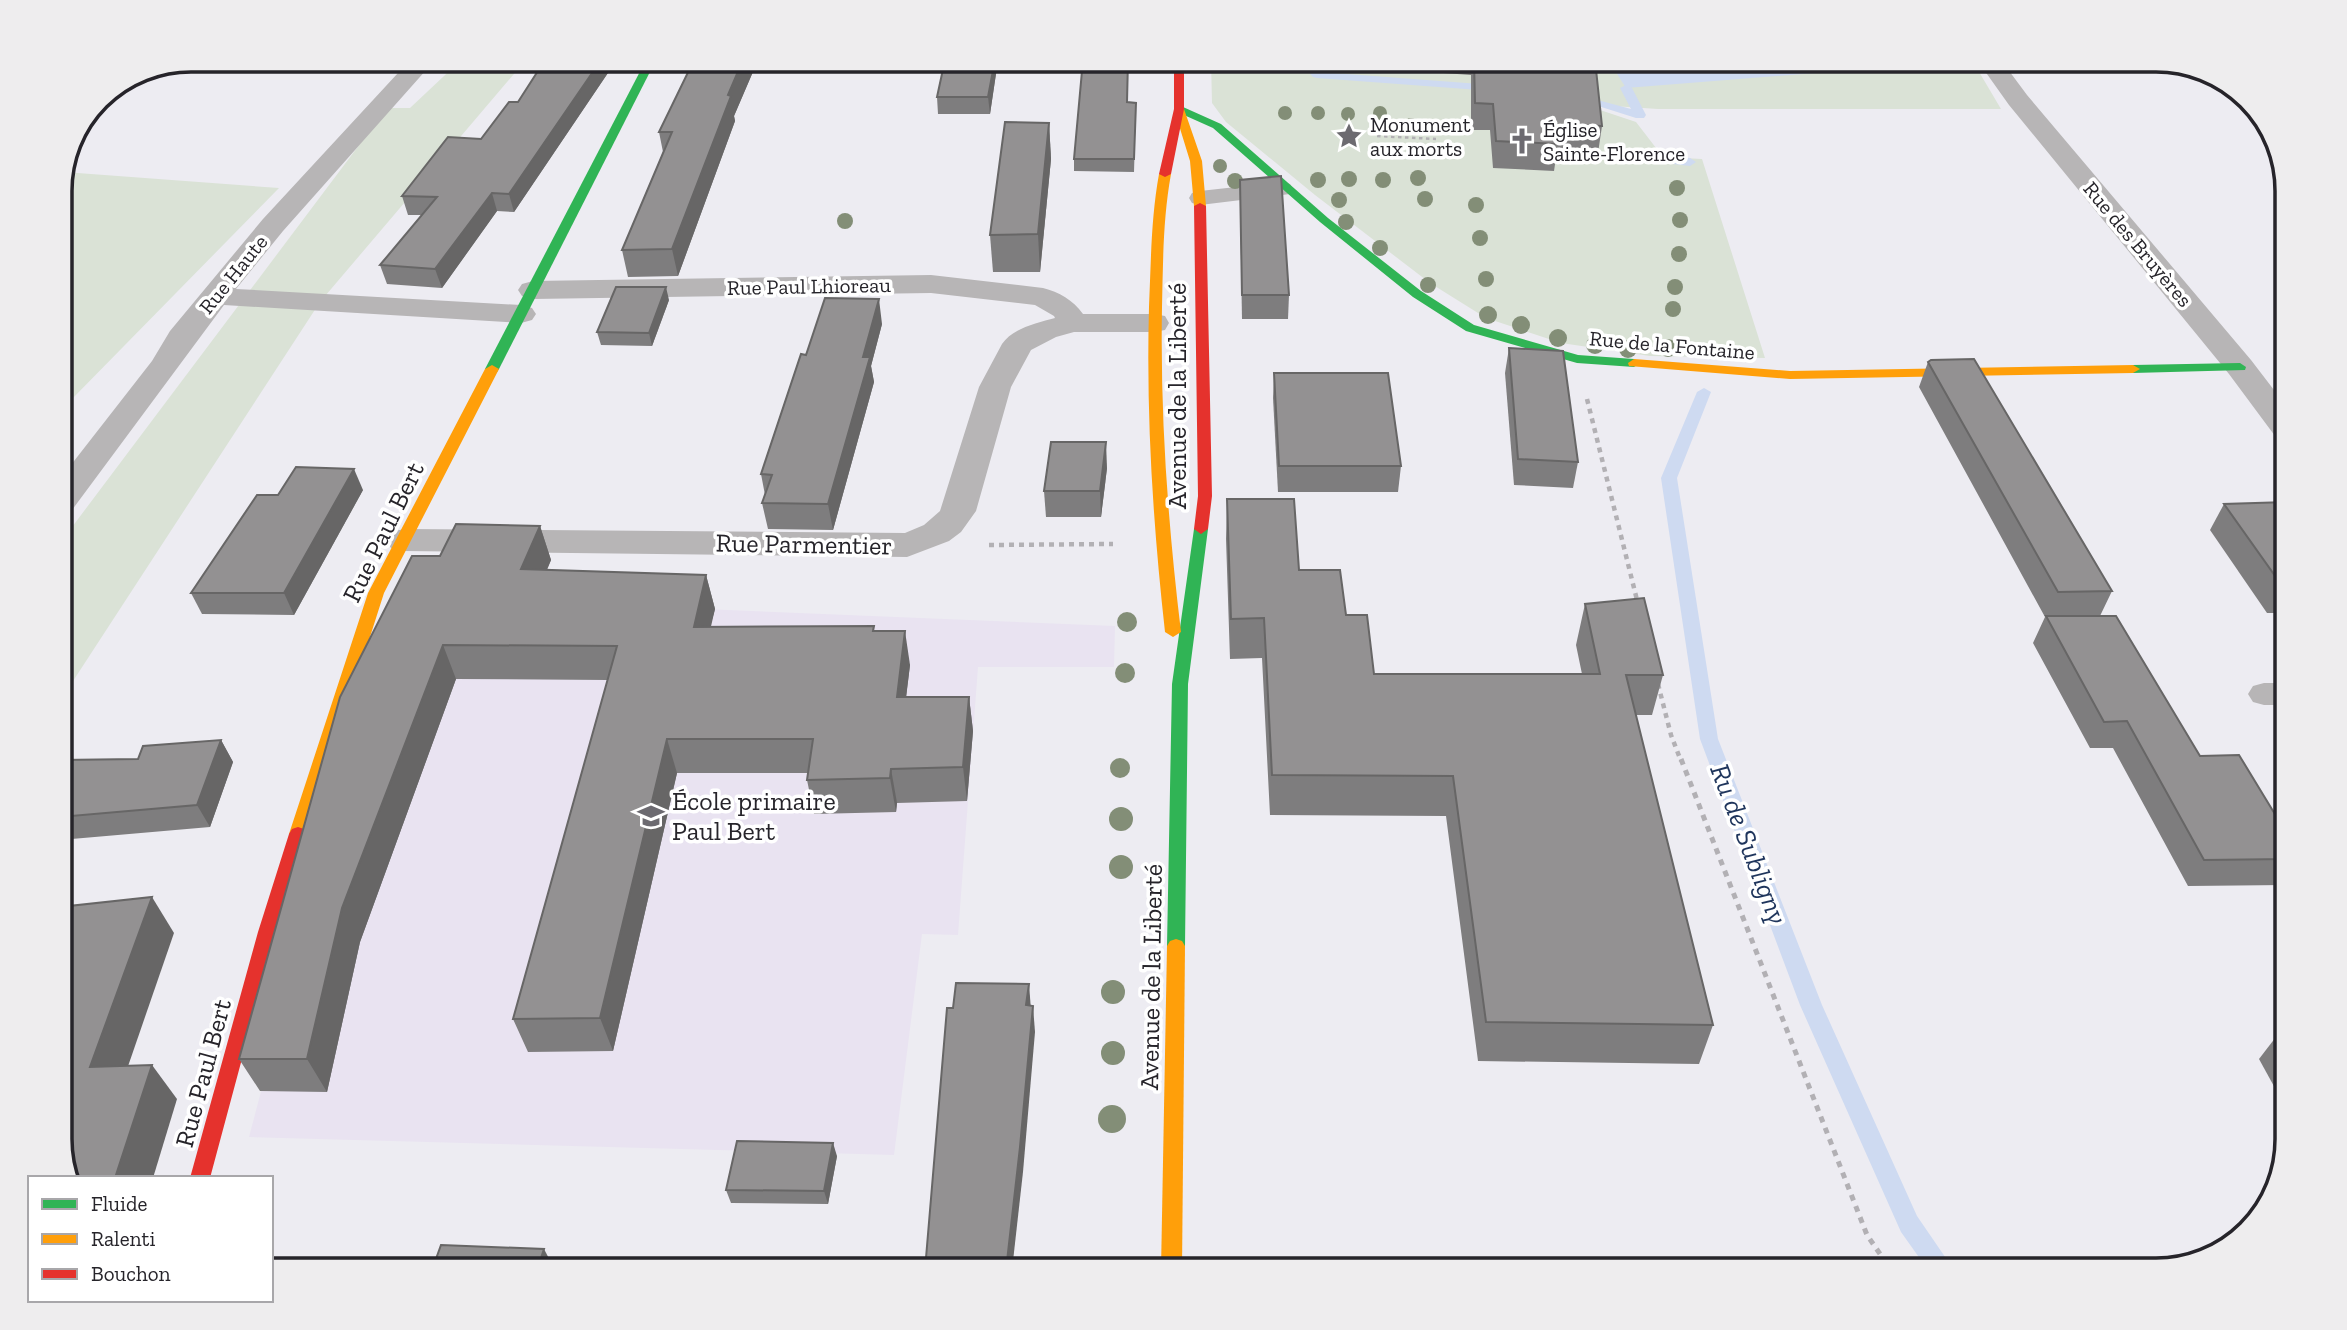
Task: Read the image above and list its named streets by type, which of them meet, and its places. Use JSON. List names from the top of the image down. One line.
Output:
{"streets":{"street":["Rue des Bruyères","Rue Haute","Rue Paul Lhioreau","Rue de la Fontaine","Avenue de la Liberté","Rue Paul Bert","Rue Parmentier"]},"crossings":[["Rue des Bruyères","Rue de la Fontaine"],["Rue Haute","Rue Paul Lhioreau"],["Rue Paul Lhioreau","Rue Paul Bert"],["Rue Paul Lhioreau","Rue Parmentier"],["Rue de la Fontaine","Avenue de la Liberté"],["Avenue de la Liberté","Rue Parmentier"],["Rue Paul Bert","Rue Parmentier"]],"water":["Ru de Subligny"],"places":{"place":["Monument aux morts"],"church":["Église Sainte-Florence"],"school or university":["École primaire Paul Bert"]},"legend":["Fluide","Ralenti","Bouchon"]}
